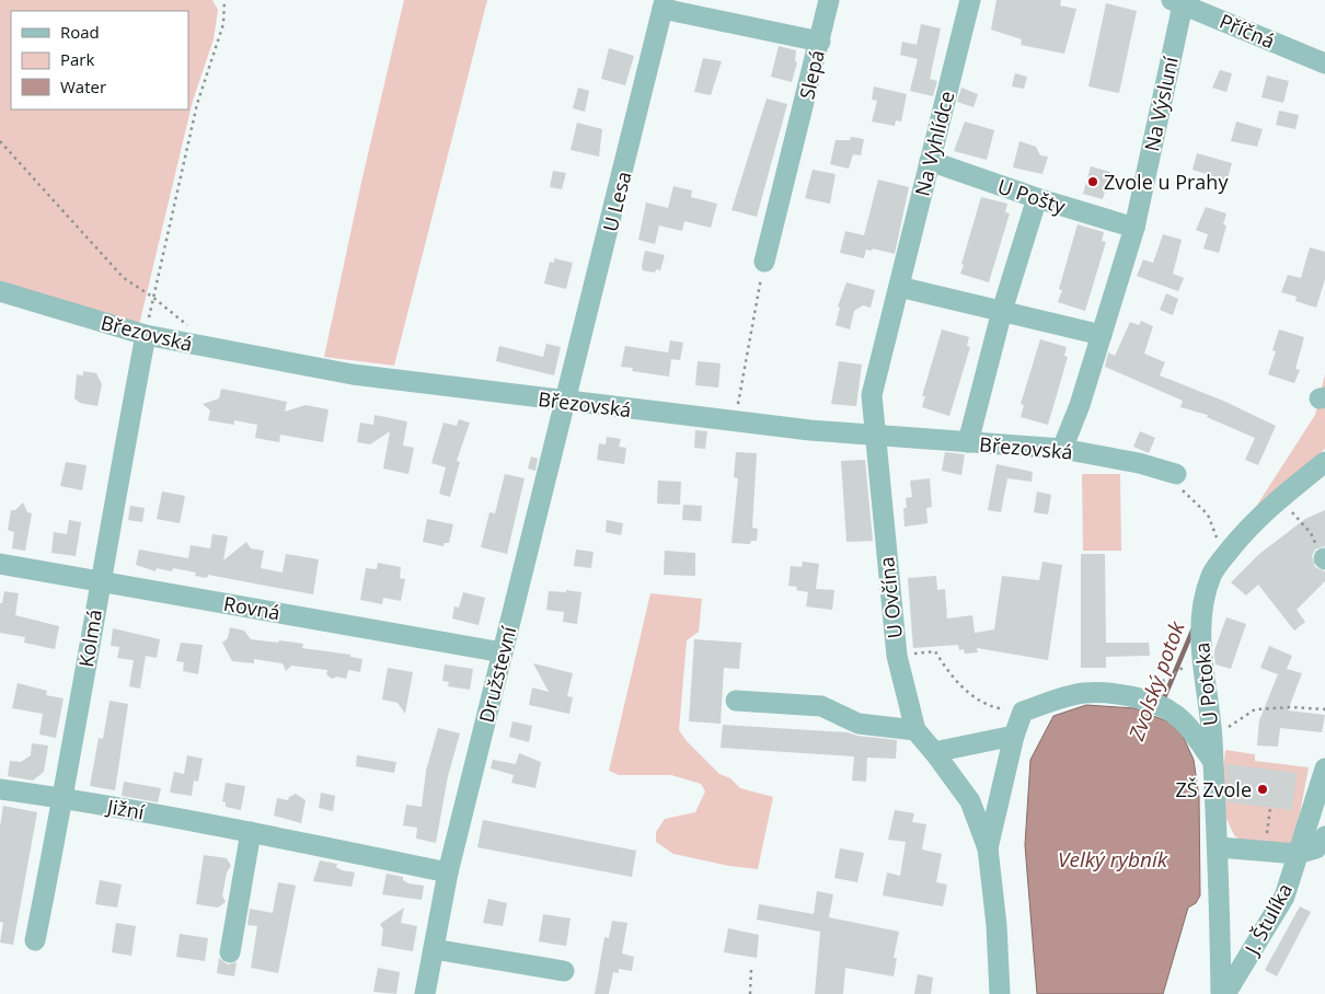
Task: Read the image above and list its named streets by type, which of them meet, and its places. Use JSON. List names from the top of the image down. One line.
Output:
{"streets":{"street":["Příčná","Slepá","Na Výsluní","Na Vyhlídce","U Pošty","U Lesa","Březovská","U Ovčína","Rovná","Kolmá","Družstevní","U Potoka","Jižní","J. Štulíka"]},"crossings":[["Příčná","Na Výsluní"],["Slepá","U Lesa"],["Na Výsluní","U Pošty"],["Na Výsluní","Březovská"],["Na Vyhlídce","U Pošty"],["Na Vyhlídce","Březovská"],["Na Vyhlídce","U Ovčína"],["U Lesa","Březovská"],["U Lesa","Družstevní"],["Březovská","U Ovčína"],["Březovská","Kolmá"],["Březovská","Družstevní"],["Rovná","Kolmá"],["Rovná","Družstevní"],["Kolmá","Jižní"],["Družstevní","Jižní"],["U Potoka","J. Štulíka"]],"water":["Zvolský potok","Velký rybník"],"places":["Zvole u Prahy","ZŠ Zvole"],"legend":["Road","Park","Water"]}
